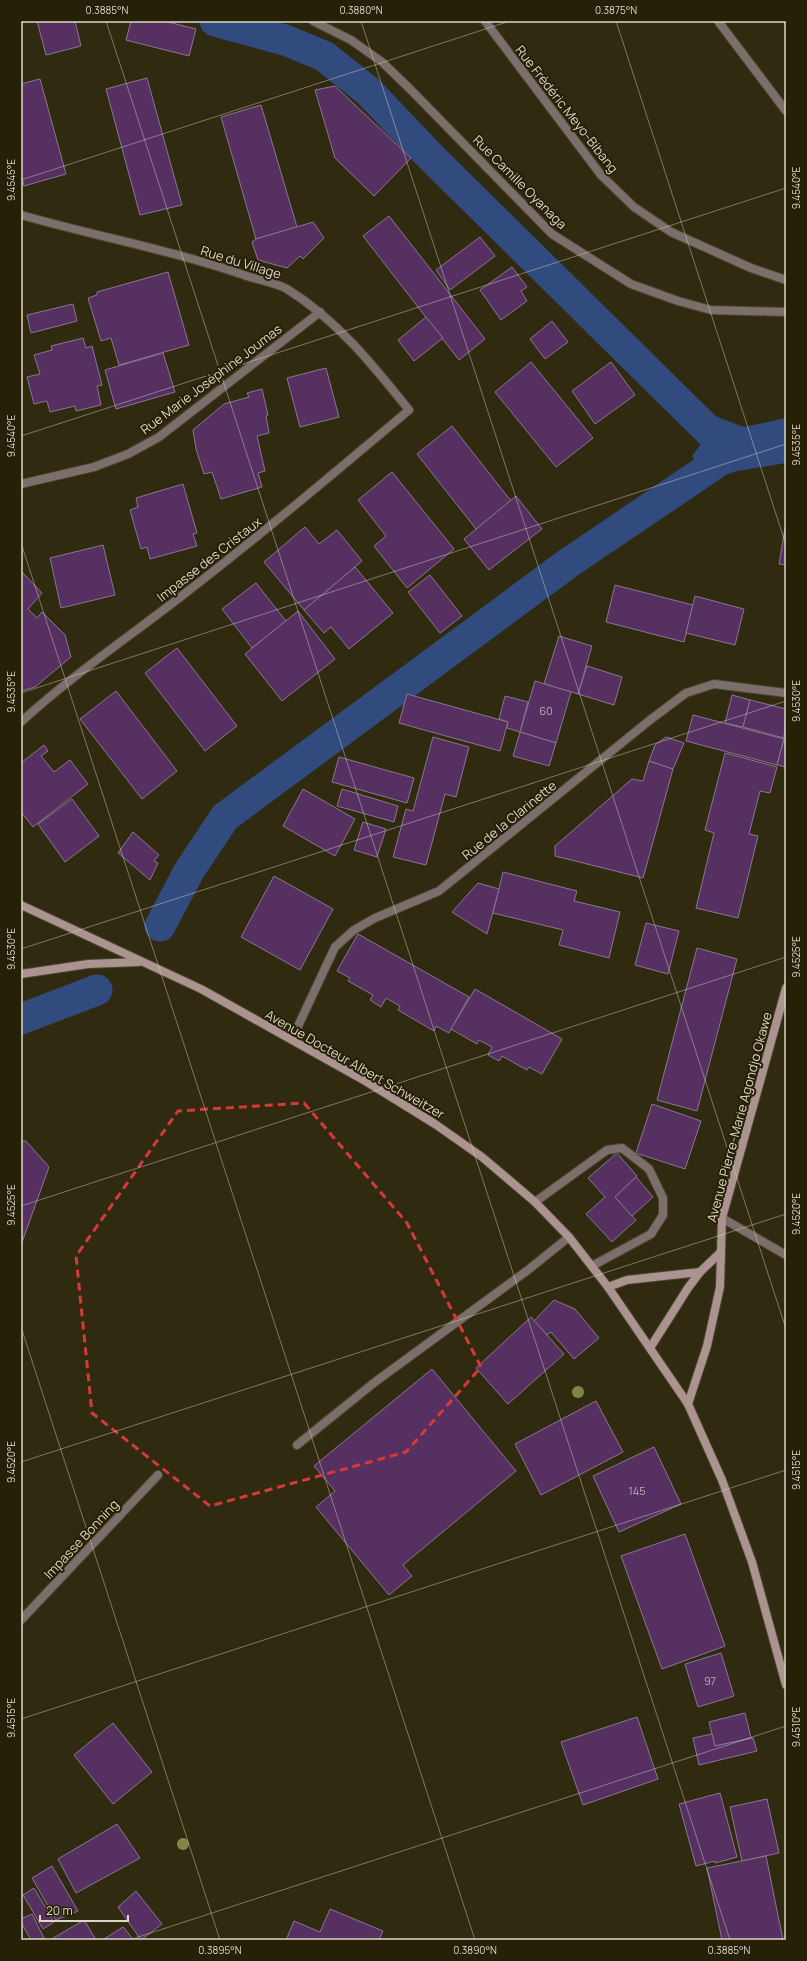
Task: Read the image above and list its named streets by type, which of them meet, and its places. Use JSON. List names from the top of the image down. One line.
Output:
{"streets":{"main road":["Avenue Docteur Albert Schweitzer","Avenue Pierre-Marie Agondjo Okawe"],"street":["Rue Frédéric Meyo-Bibang","Rue Camille Oyanaga","Rue du Village","Rue Marie Joséphine Joumas","Impasse des Cristaux","Rue de la Clarinette","Impasse Bonning"]},"crossings":[["Rue du Village","Rue Marie Joséphine Joumas"],["Rue du Village","Impasse des Cristaux"],["Rue de la Clarinette","Avenue Docteur Albert Schweitzer"],["Avenue Docteur Albert Schweitzer","Avenue Pierre-Marie Agondjo Okawe"]],"house_numbers":["60","145","97"],"scale_bar":"20 m","coordinates":["0.3885°N","0.3880°N","0.3875°N","9.4545°E","9.4540°E","9.4535°E","9.4530°E","9.4525°E","9.4520°E","9.4515°E","9.4510°E","0.3895°N","0.3890°N"]}
